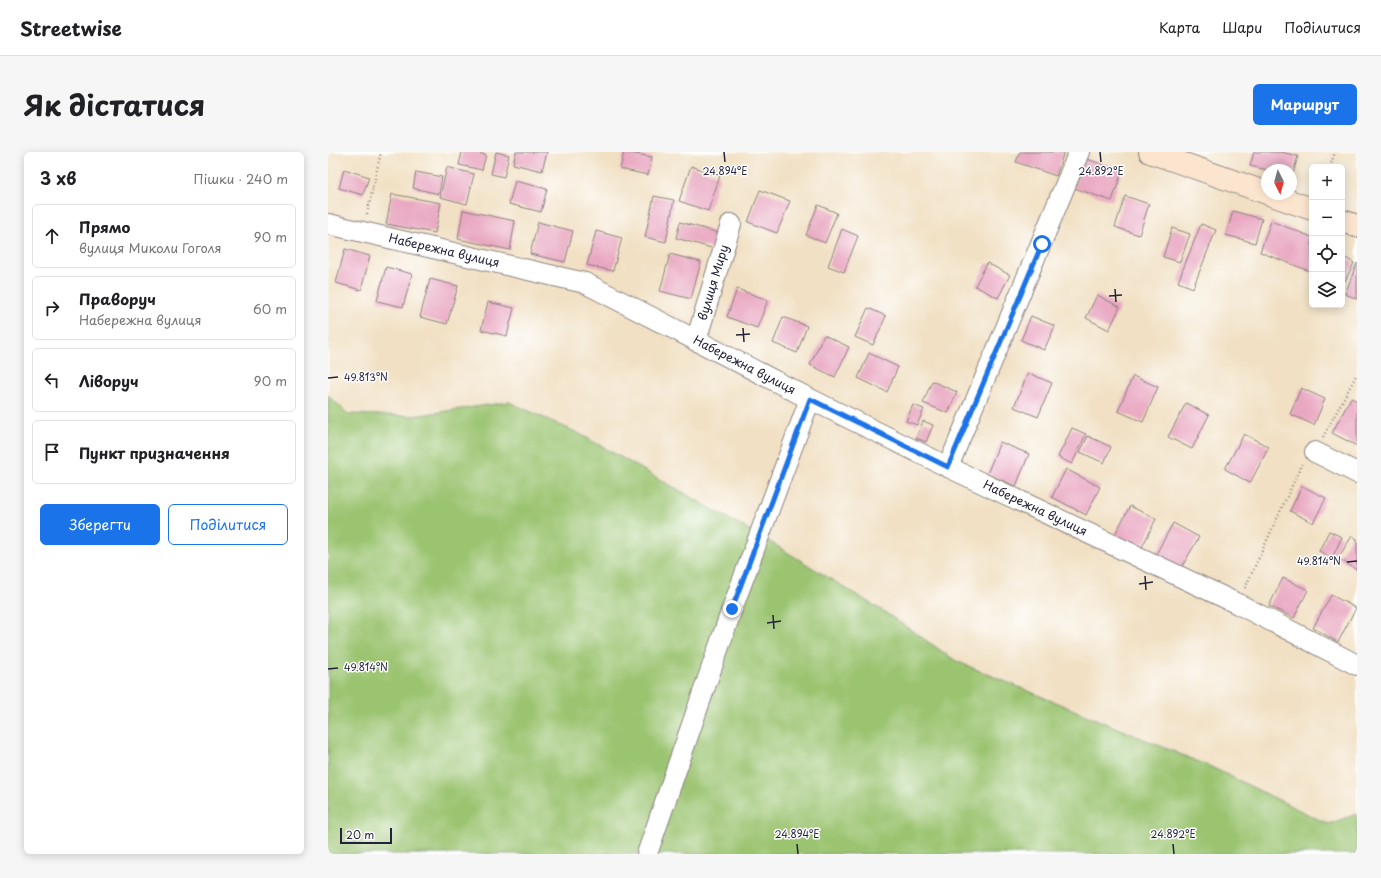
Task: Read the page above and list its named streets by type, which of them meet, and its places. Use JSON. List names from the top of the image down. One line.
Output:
{"streets":{"street":["Набережна вулиця","вулиця Миру"]},"crossings":[["Набережна вулиця","вулиця Миру"]],"scale_bar":"20 m","north":"bottom","page":{"header":"Streetwise","nav":["Карта","Шари","Поділитися"],"title":"Як дістатися","buttons":["Маршрут",["Зберегти","Поділитися"]],"heading":["3 хв","Пішки · 240 m"],"map_buttons":["+","−"],"list":[["Прямо","вулиця Миколи Гоголя","90 m"],["Праворуч","Набережна вулиця","60 m"],["Ліворуч","90 m"],"Пункт призначення"],"scale":"20 m"},"coordinates":["24.894°E","24.892°E","49.813°N","49.814°N"]}
